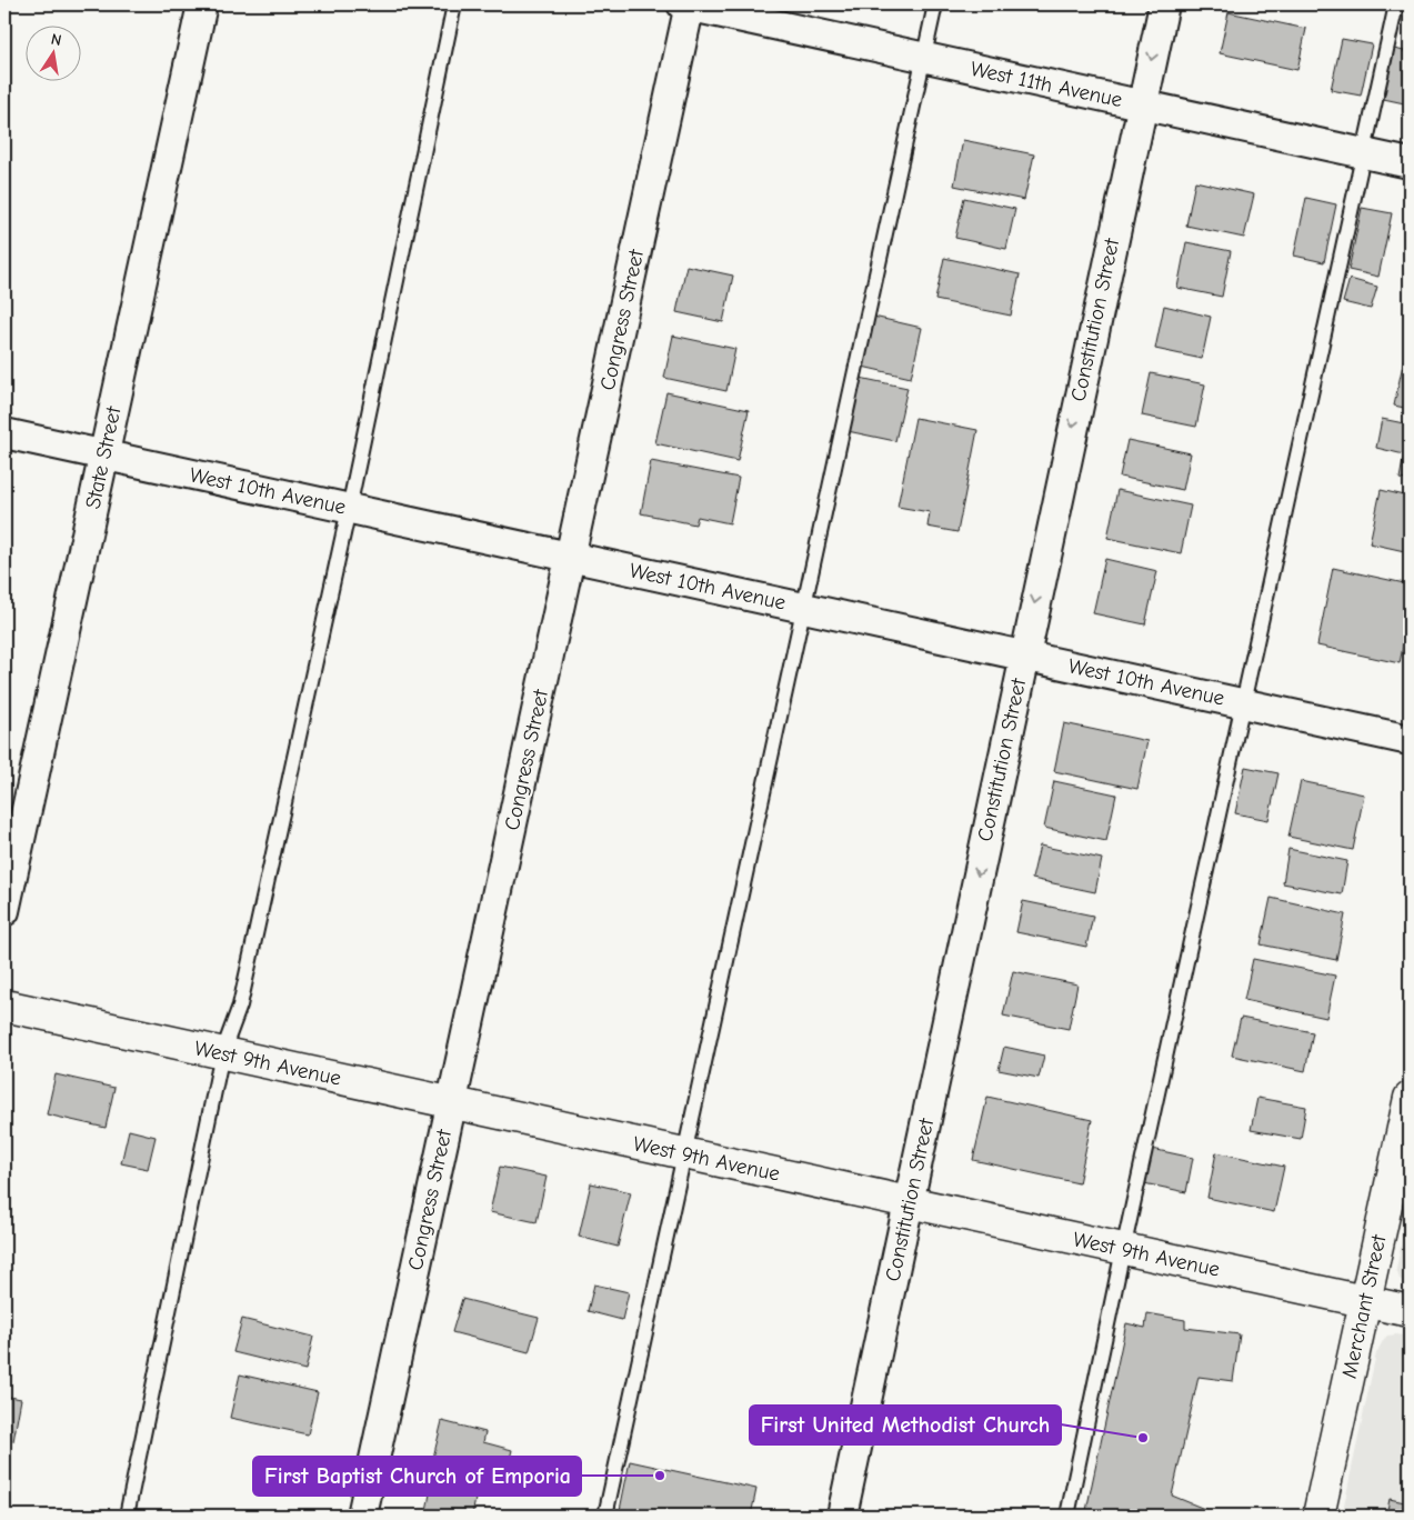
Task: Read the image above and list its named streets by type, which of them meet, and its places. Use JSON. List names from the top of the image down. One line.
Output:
{"streets":{"street":["West 11th Avenue","Congress Street","Constitution Street","State Street","West 10th Avenue","West 9th Avenue","Merchant Street"]},"crossings":[["West 11th Avenue","Congress Street"],["West 11th Avenue","Constitution Street"],["Congress Street","West 10th Avenue"],["Congress Street","West 9th Avenue"],["Constitution Street","West 10th Avenue"],["Constitution Street","West 9th Avenue"],["State Street","West 10th Avenue"],["West 9th Avenue","Merchant Street"]],"one_way":["Constitution Street"],"places":["First United Methodist Church","First Baptist Church of Emporia"],"north":"top"}
